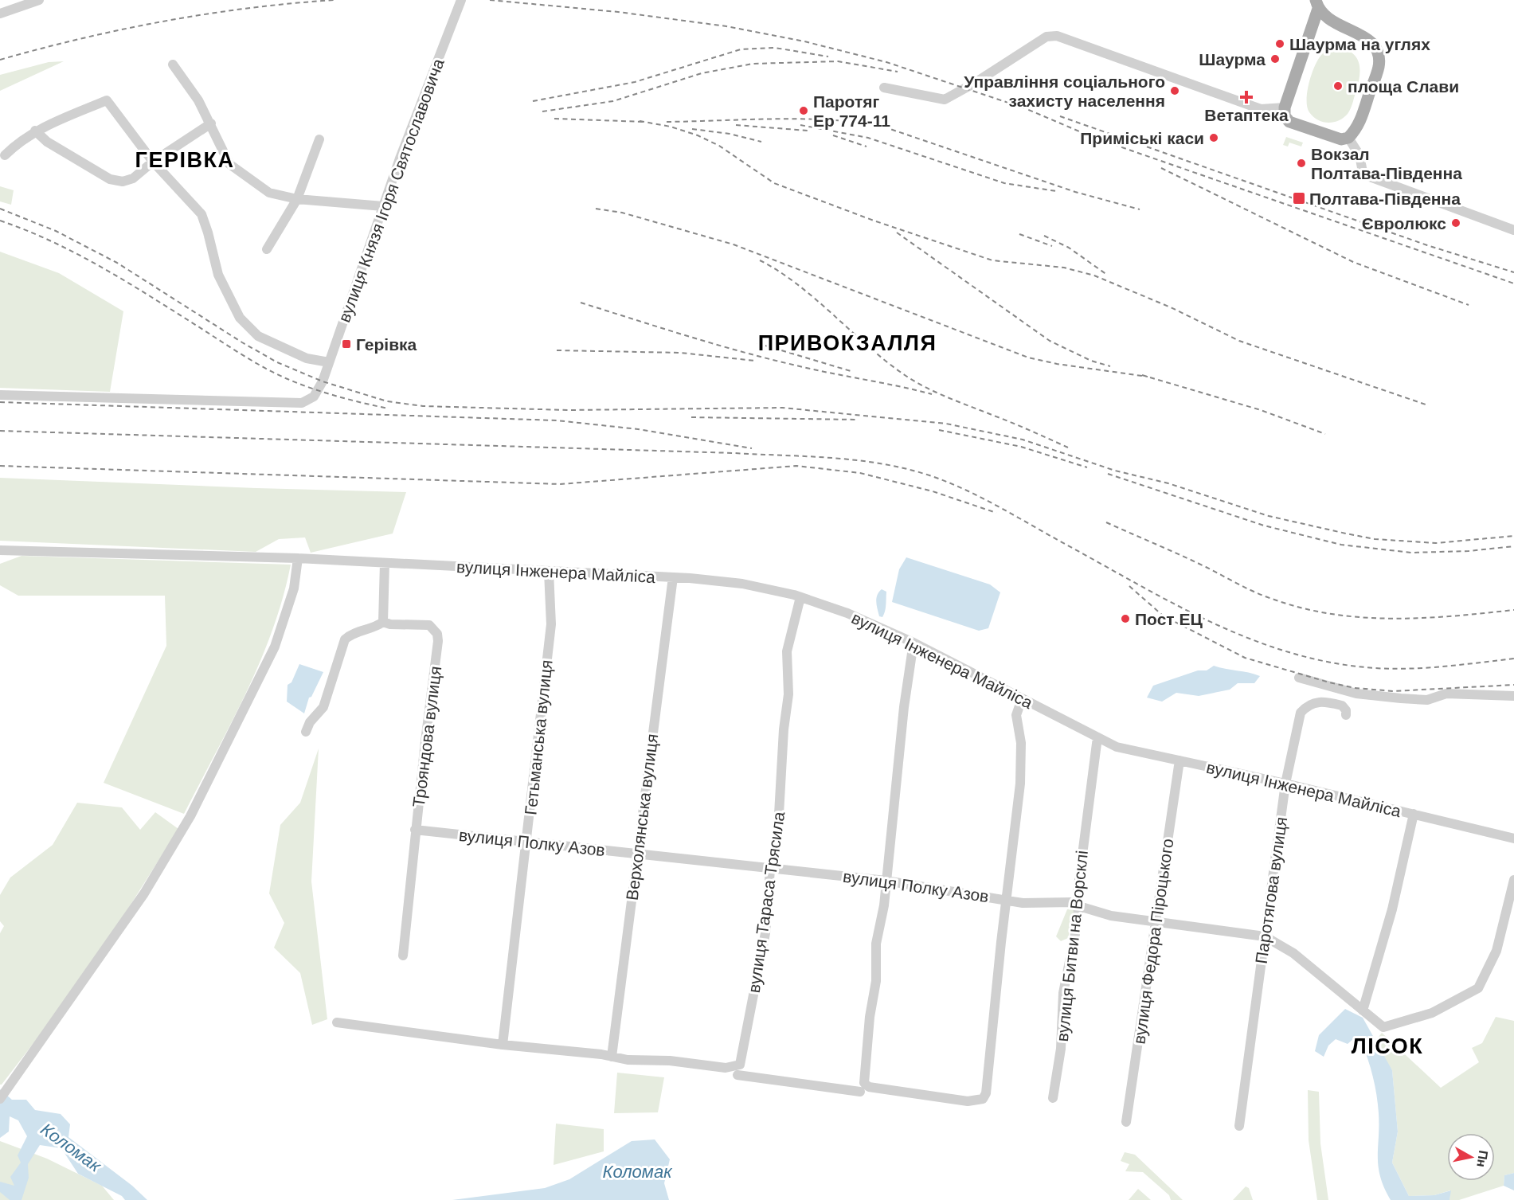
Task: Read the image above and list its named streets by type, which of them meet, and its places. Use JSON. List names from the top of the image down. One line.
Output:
{"streets":{"street":["вулиця Князя Ігоря Святославовича","вулиця Інженера Майліса","Трояндова вулиця","Гетьманська вулиця","Верхолянська вулиця","вулиця Полку Азов","Паротягова вулиця","вулиця Тараса Трясила","вулиця Федора Піроцького","вулиця Битви на Ворсклі"]},"crossings":[["вулиця Інженера Майліса","Гетьманська вулиця"],["вулиця Інженера Майліса","Верхолянська вулиця"],["вулиця Інженера Майліса","Паротягова вулиця"],["вулиця Інженера Майліса","вулиця Тараса Трясила"],["вулиця Інженера Майліса","вулиця Федора Піроцького"],["вулиця Інженера Майліса","вулиця Битви на Ворсклі"],["Трояндова вулиця","вулиця Полку Азов"],["Гетьманська вулиця","вулиця Полку Азов"],["Верхолянська вулиця","вулиця Полку Азов"],["вулиця Полку Азов","Паротягова вулиця"],["вулиця Полку Азов","вулиця Тараса Трясила"],["вулиця Полку Азов","вулиця Федора Піроцького"],["вулиця Полку Азов","вулиця Битви на Ворсклі"]],"districts":["ГЕРІВКА","ПРИВОКЗАЛЛЯ","ЛІСОК"],"water":["Коломак"],"places":{"other":["Шаурма на углях","Шаурма","площа Слави","Управління соціального захисту населення","Паротяг Ер 774-11","Приміські каси","Вокзал Полтава-Південна","Євролюкс","Пост ЕЦ"],"health":["Ветаптека"],"transit":["Полтава-Південна","Герівка"]},"north":"right"}
